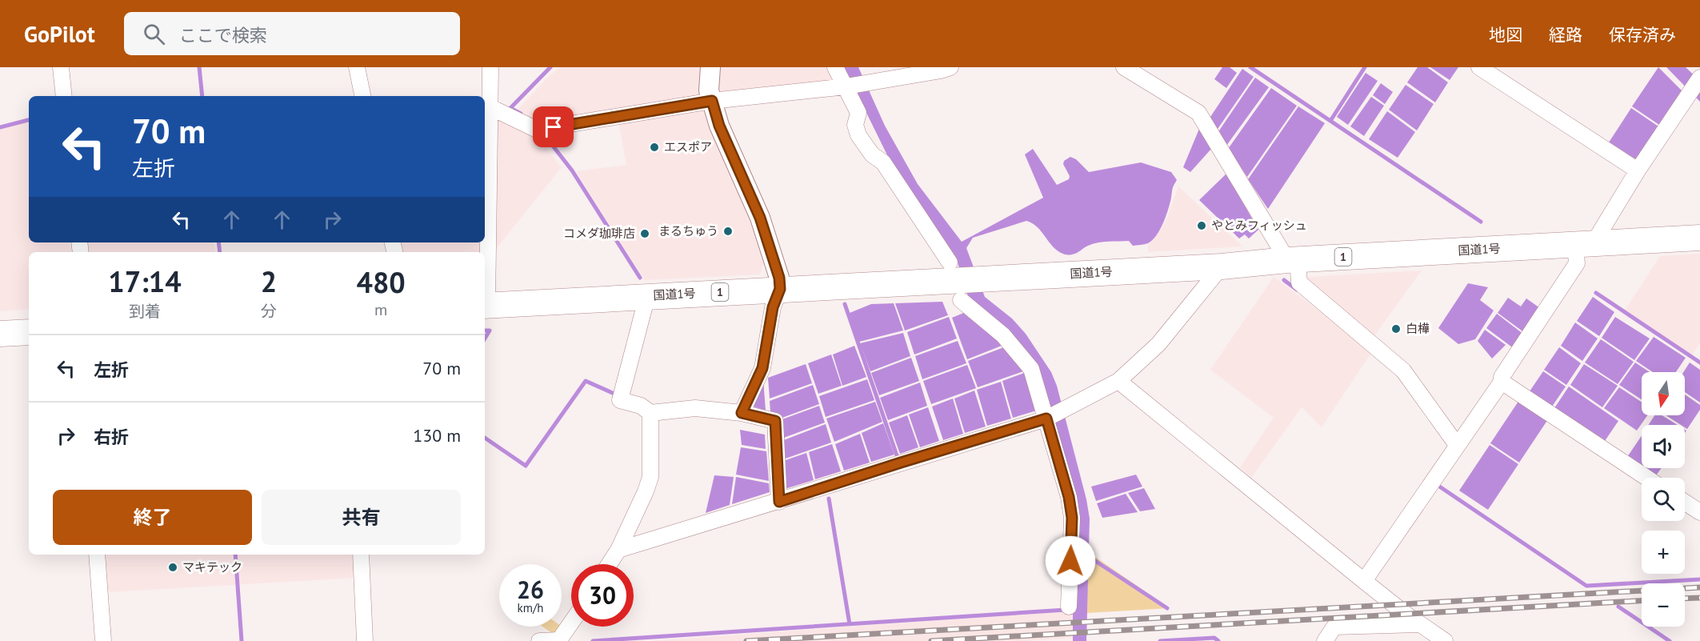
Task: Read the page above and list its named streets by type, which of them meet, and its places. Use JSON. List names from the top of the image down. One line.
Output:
{"streets":{"highway":["国道1号","1"]},"places":["エスポア","やとみフィッシュ","まるちゅう","コメダ珈琲店","白樺","マキテック"],"north":"bottom","page":{"header":"GoPilot","search":"ここで検索","nav":["地図","経路","保存済み"],"turn":["70 m","左折"],"eta":["17:14","到着","2","分","480","m"],"list":[{"name":"左折","value":"70 m"},{"name":"右折","value":"130 m"}],"map_buttons":["+","−"],"buttons":["終了","共有"],"speed":"26 km/h","limit":"30"}}
